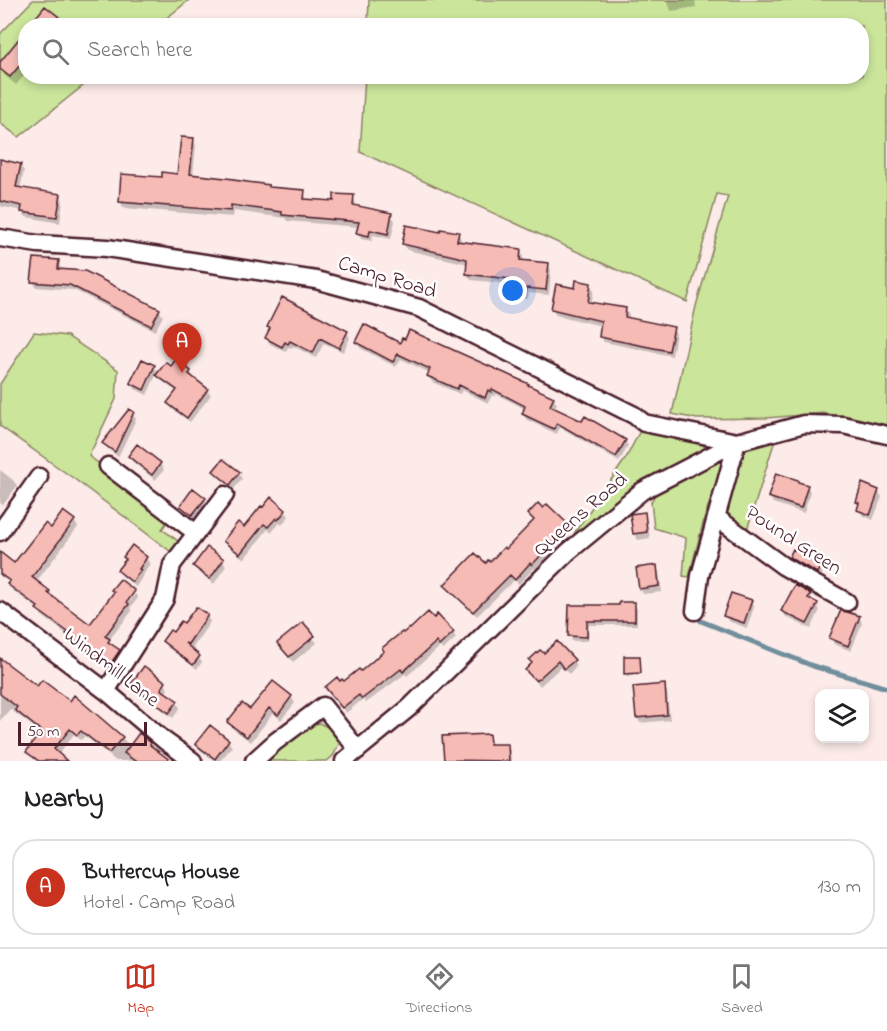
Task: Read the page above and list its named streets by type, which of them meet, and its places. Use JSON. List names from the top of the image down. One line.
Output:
{"streets":{"street":["Camp Road","Queens Road","Pound Green","Windmill Lane"]},"crossings":[["Camp Road","Queens Road"],["Camp Road","Pound Green"],["Queens Road","Pound Green"]],"scale_bar":"50 m","page":{"search":"Search here","pins":"A","scale":"50 m","heading":"Nearby","list":[{"mark":"A","name":"Buttercup House","note":"Hotel · Camp Road","value":"130 m"}],"nav":["Map","Directions","Saved"]}}
